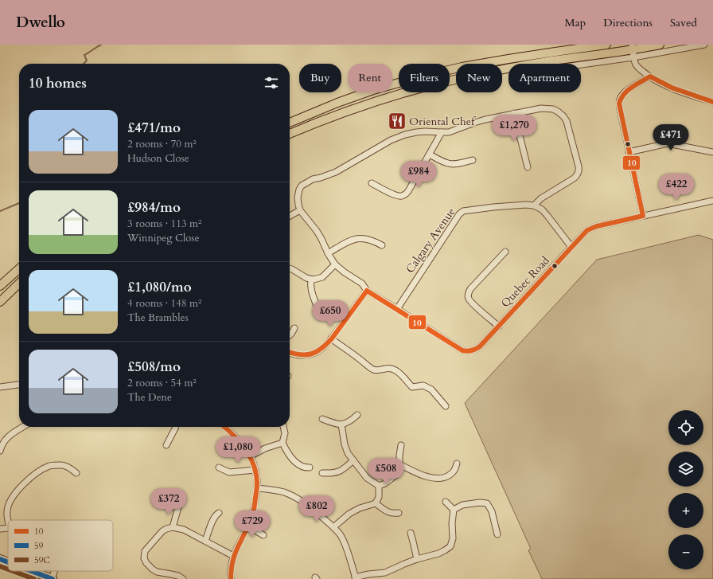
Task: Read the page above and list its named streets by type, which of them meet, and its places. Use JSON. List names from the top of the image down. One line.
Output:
{"streets":{"street":["Calgary Avenue","Quebec Road"]},"crossings":[["Calgary Avenue","Quebec Road"]],"places":{"restaurant":["Oriental Chef"]},"lines":["transit line 10","transit line 59","transit line 59C"],"legend":["10","59","59C"],"page":{"header":"Dwello","nav":["Map","Directions","Saved"],"chip":["Buy","Rent","Filters","New","Apartment"],"heading":"10 homes","list":[{"name":"£471/mo","note":"2 rooms · 70 m² · Hudson Close"},{"name":"£984/mo","note":"3 rooms · 113 m² · Winnipeg Close"},{"name":"£1,080/mo","note":"4 rooms · 148 m² · The Brambles"},{"name":"£508/mo","note":"2 rooms · 54 m² · The Dene"}],"price":["£1,270","£471","£984","£422","£650","£1,080","£508","£372","£802","£729"],"map_buttons":["+","−"]}}
